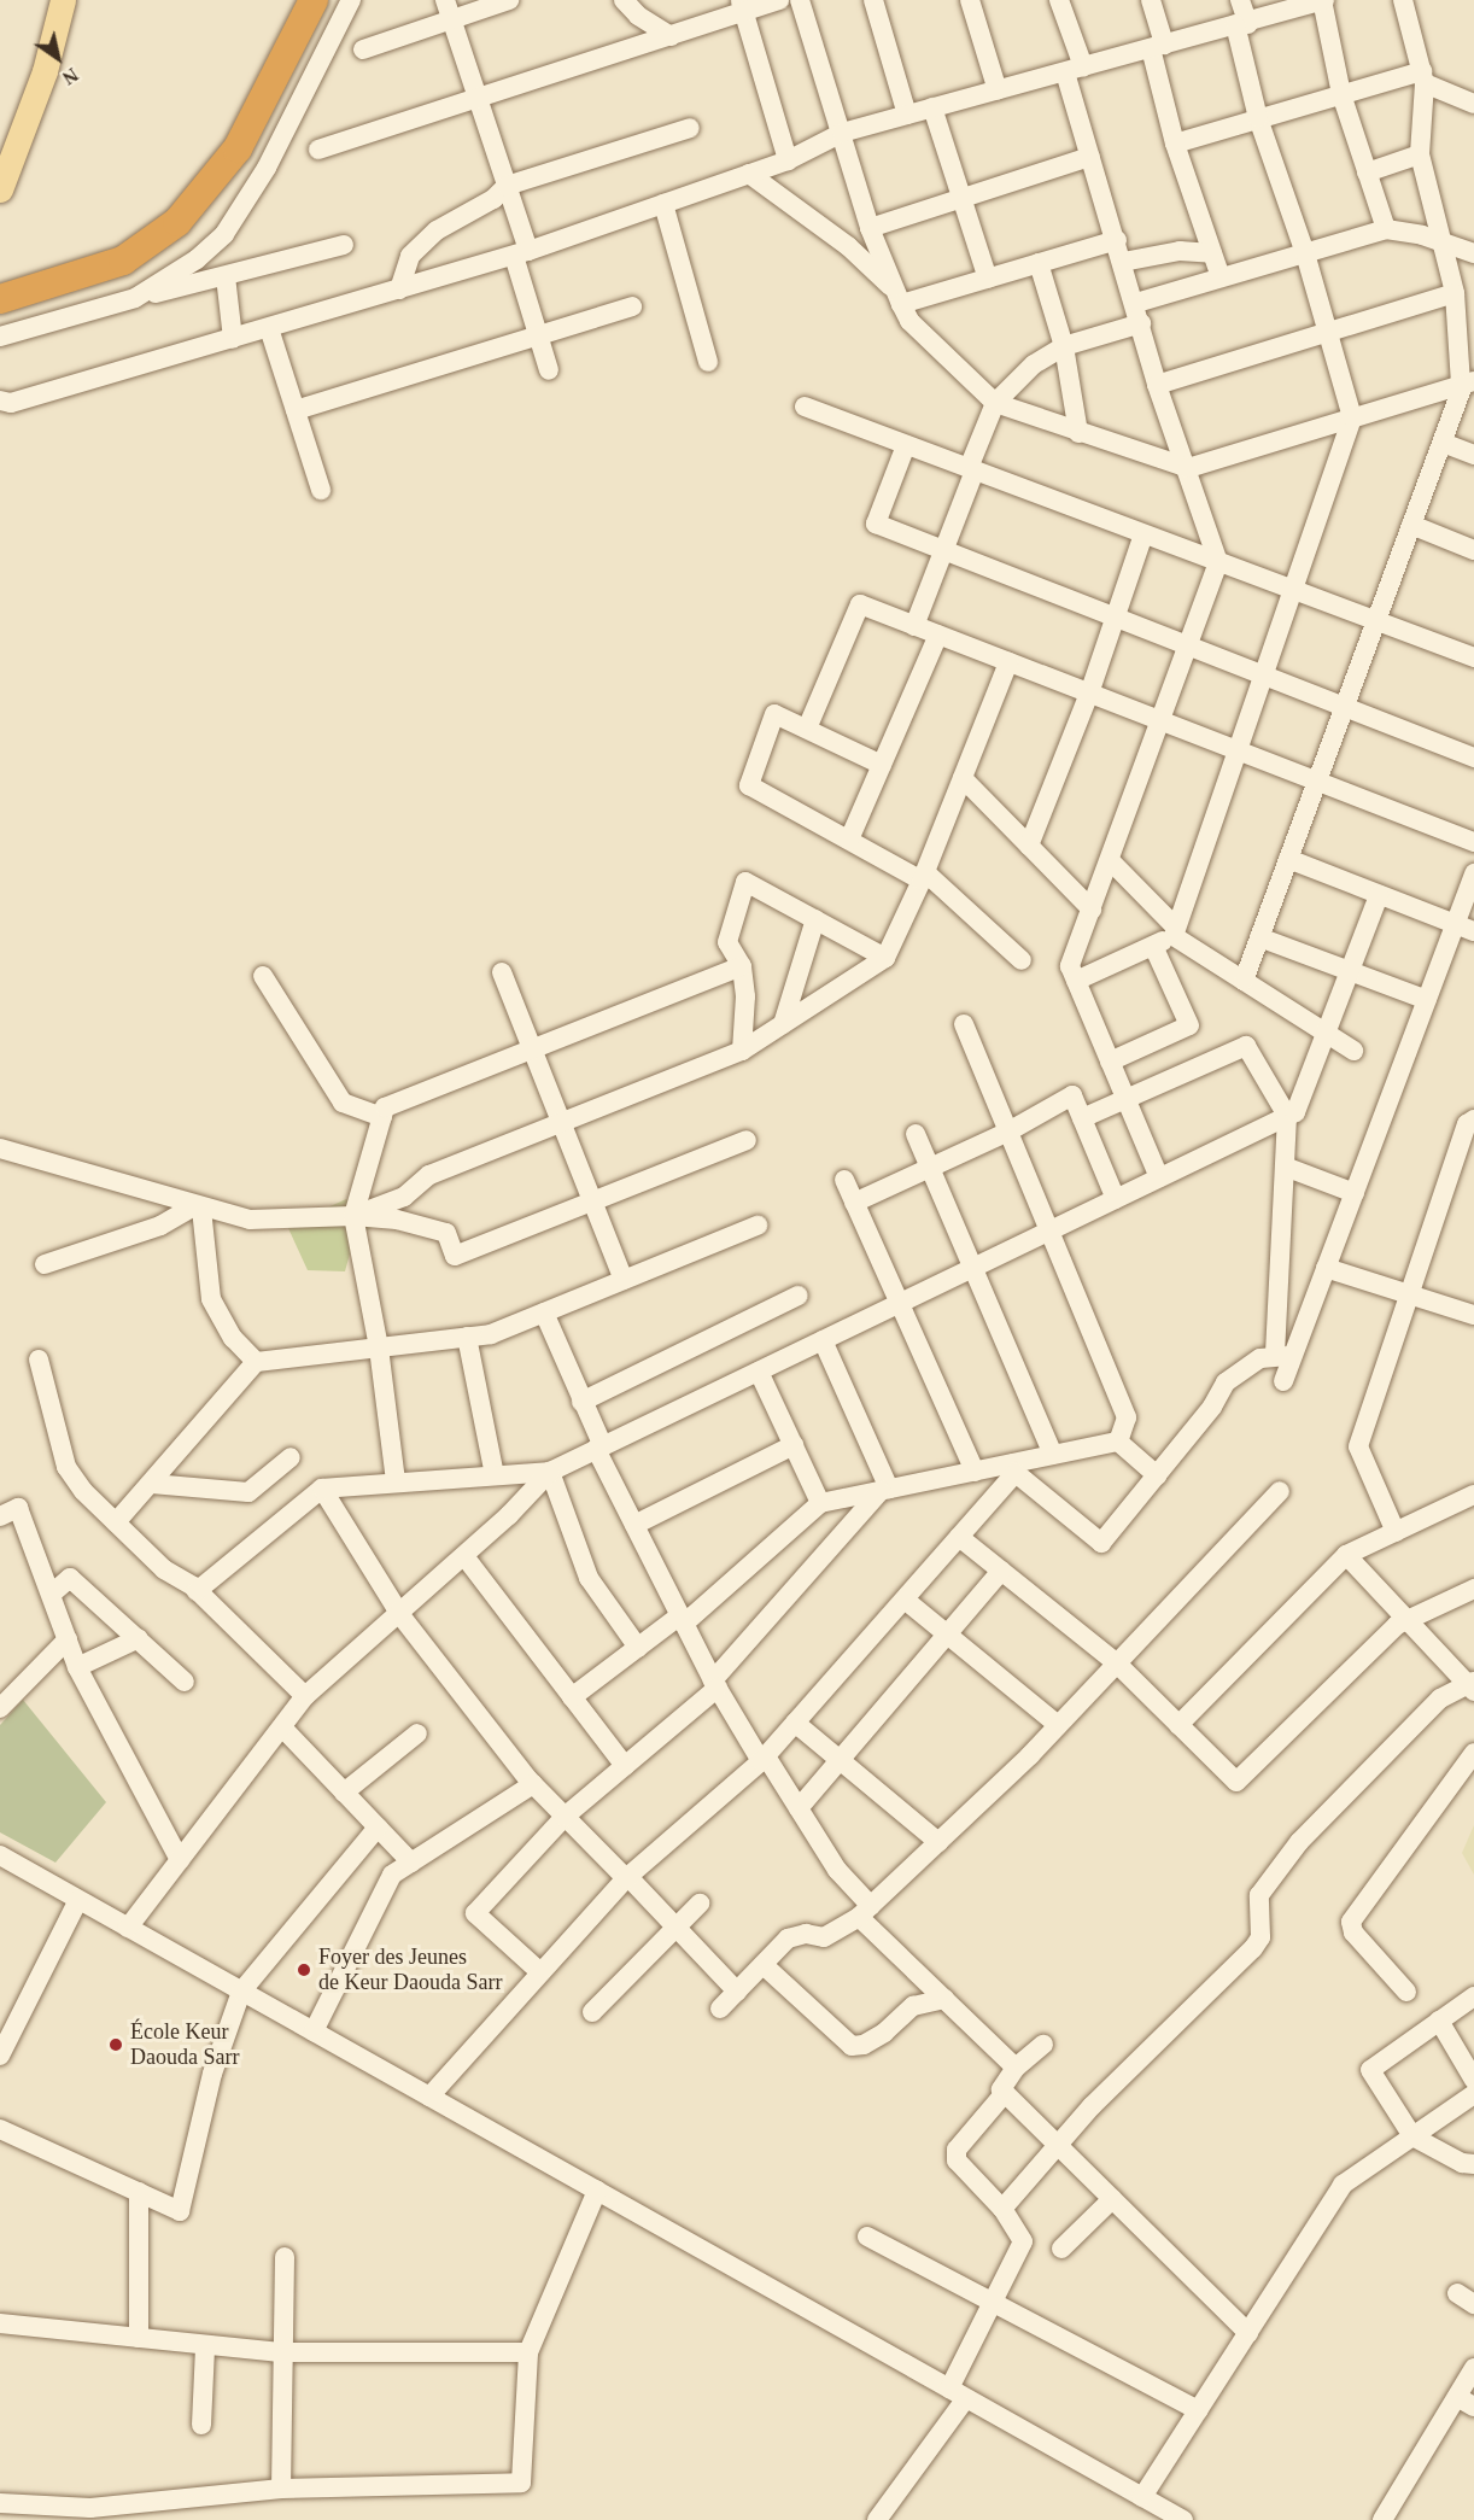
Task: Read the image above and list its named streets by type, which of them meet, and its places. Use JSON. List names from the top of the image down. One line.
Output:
{"places":["Foyer des Jeunes de Keur Daouda Sarr","École Keur Daouda Sarr"],"north":"bottom right"}
